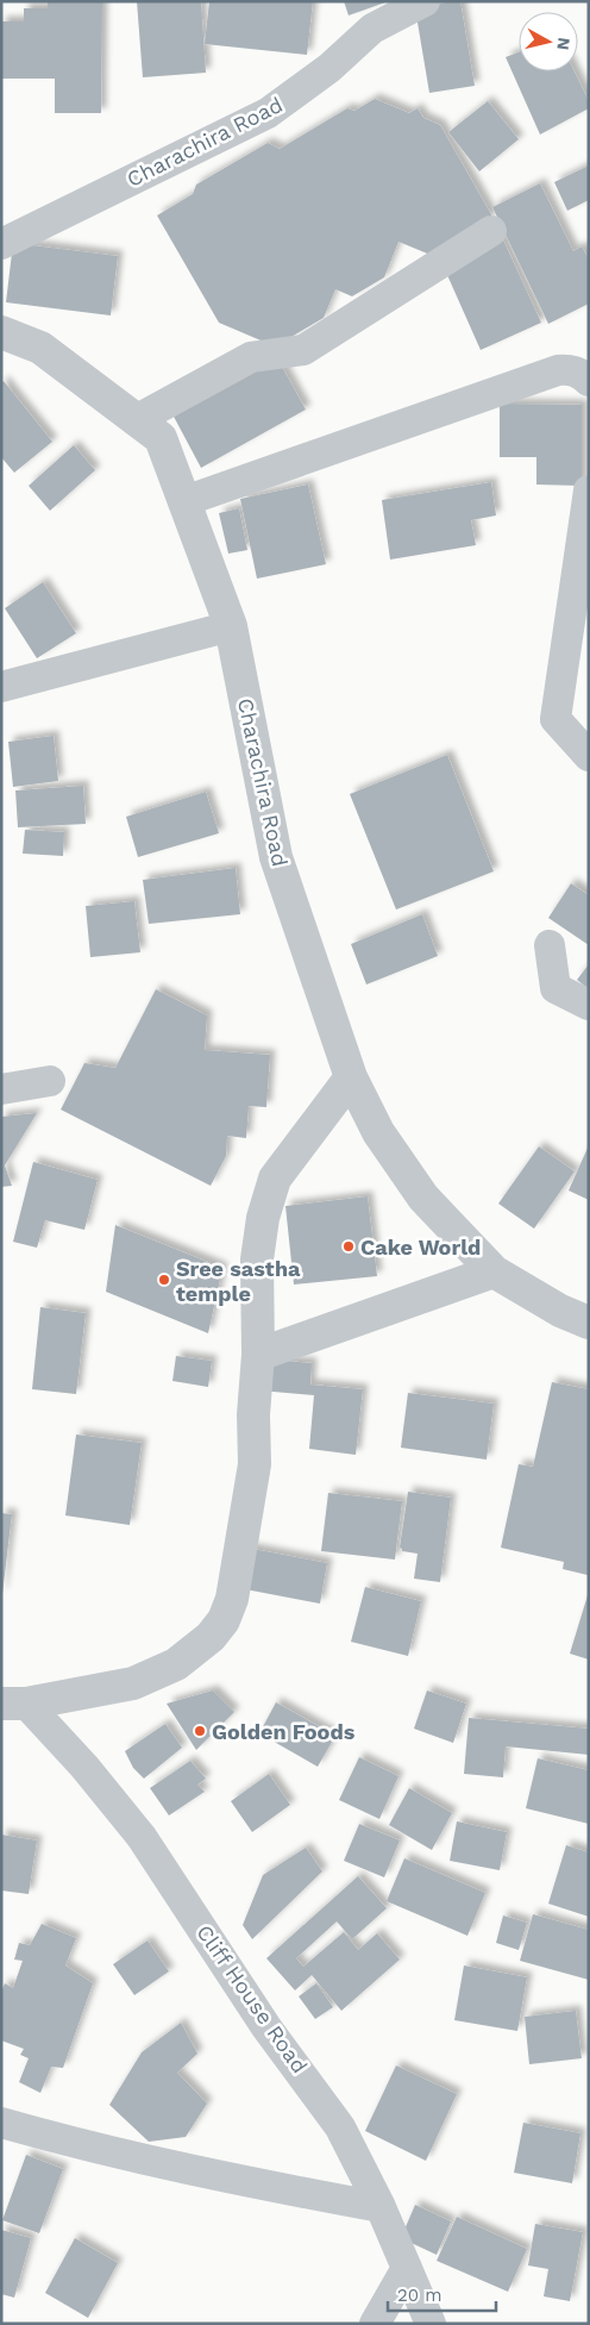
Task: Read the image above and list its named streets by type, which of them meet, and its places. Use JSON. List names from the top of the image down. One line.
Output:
{"streets":{"street":["Charachira Road","Cliff House Road"]},"places":["Cake World","Sree sastha temple","Golden Foods"],"scale_bar":"20 m","north":"right"}
